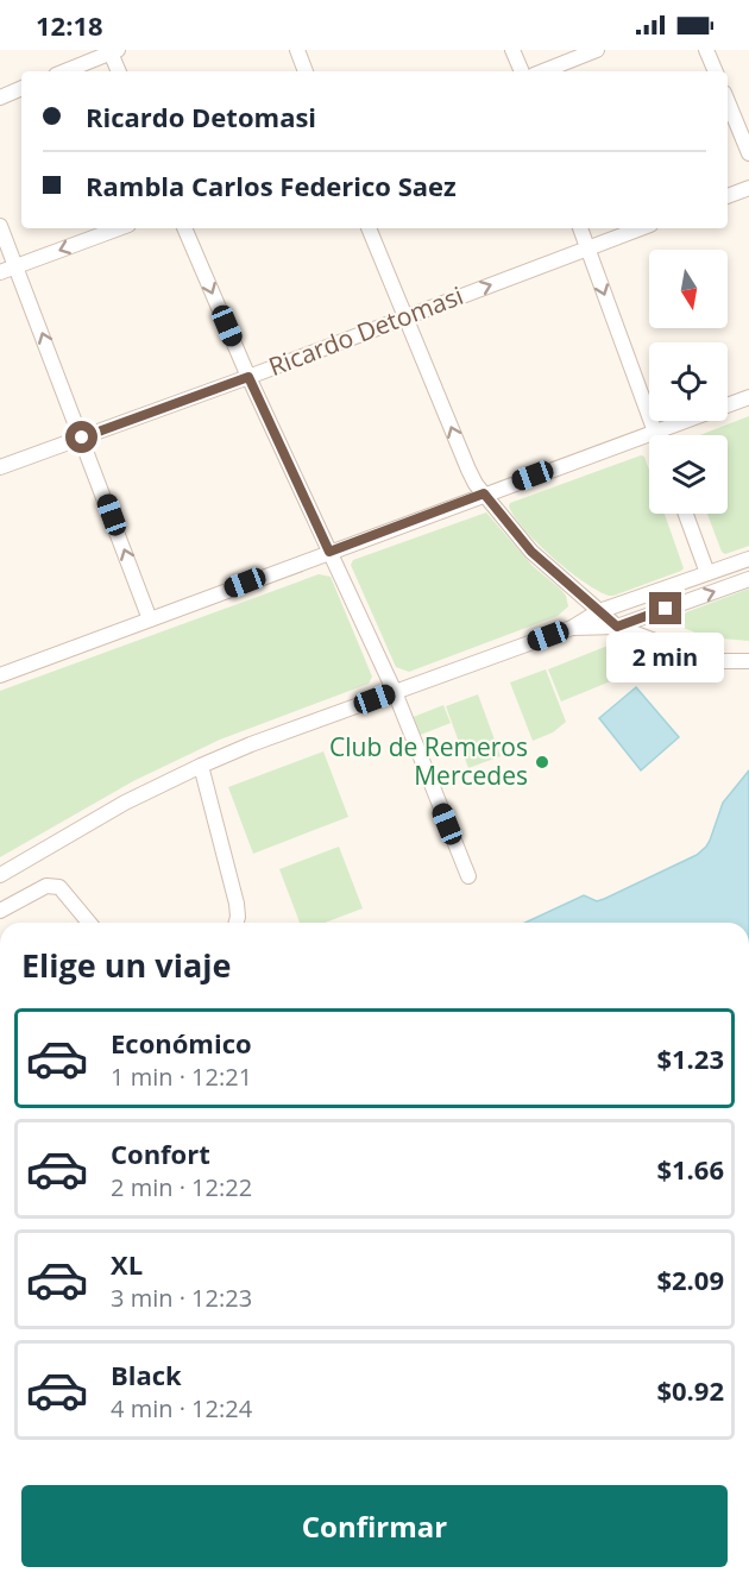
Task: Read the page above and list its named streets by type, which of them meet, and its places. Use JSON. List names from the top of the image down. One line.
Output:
{"streets":{"street":["Ricardo Detomasi"]},"places":["Club de Remeros Mercedes"],"north":"bottom","page":{"status":"12:18","banner":["Ricardo Detomasi","Rambla Carlos Federico Saez"],"bubble":"2 min","heading":"Elige un viaje","list":[{"name":"Económico","note":"1 min · 12:21","value":"$1.23"},{"name":"Confort","note":"2 min · 12:22","value":"$1.66"},{"name":"XL","note":"3 min · 12:23","value":"$2.09"},{"name":"Black","note":"4 min · 12:24","value":"$0.92"}],"buttons":"Confirmar"}}
